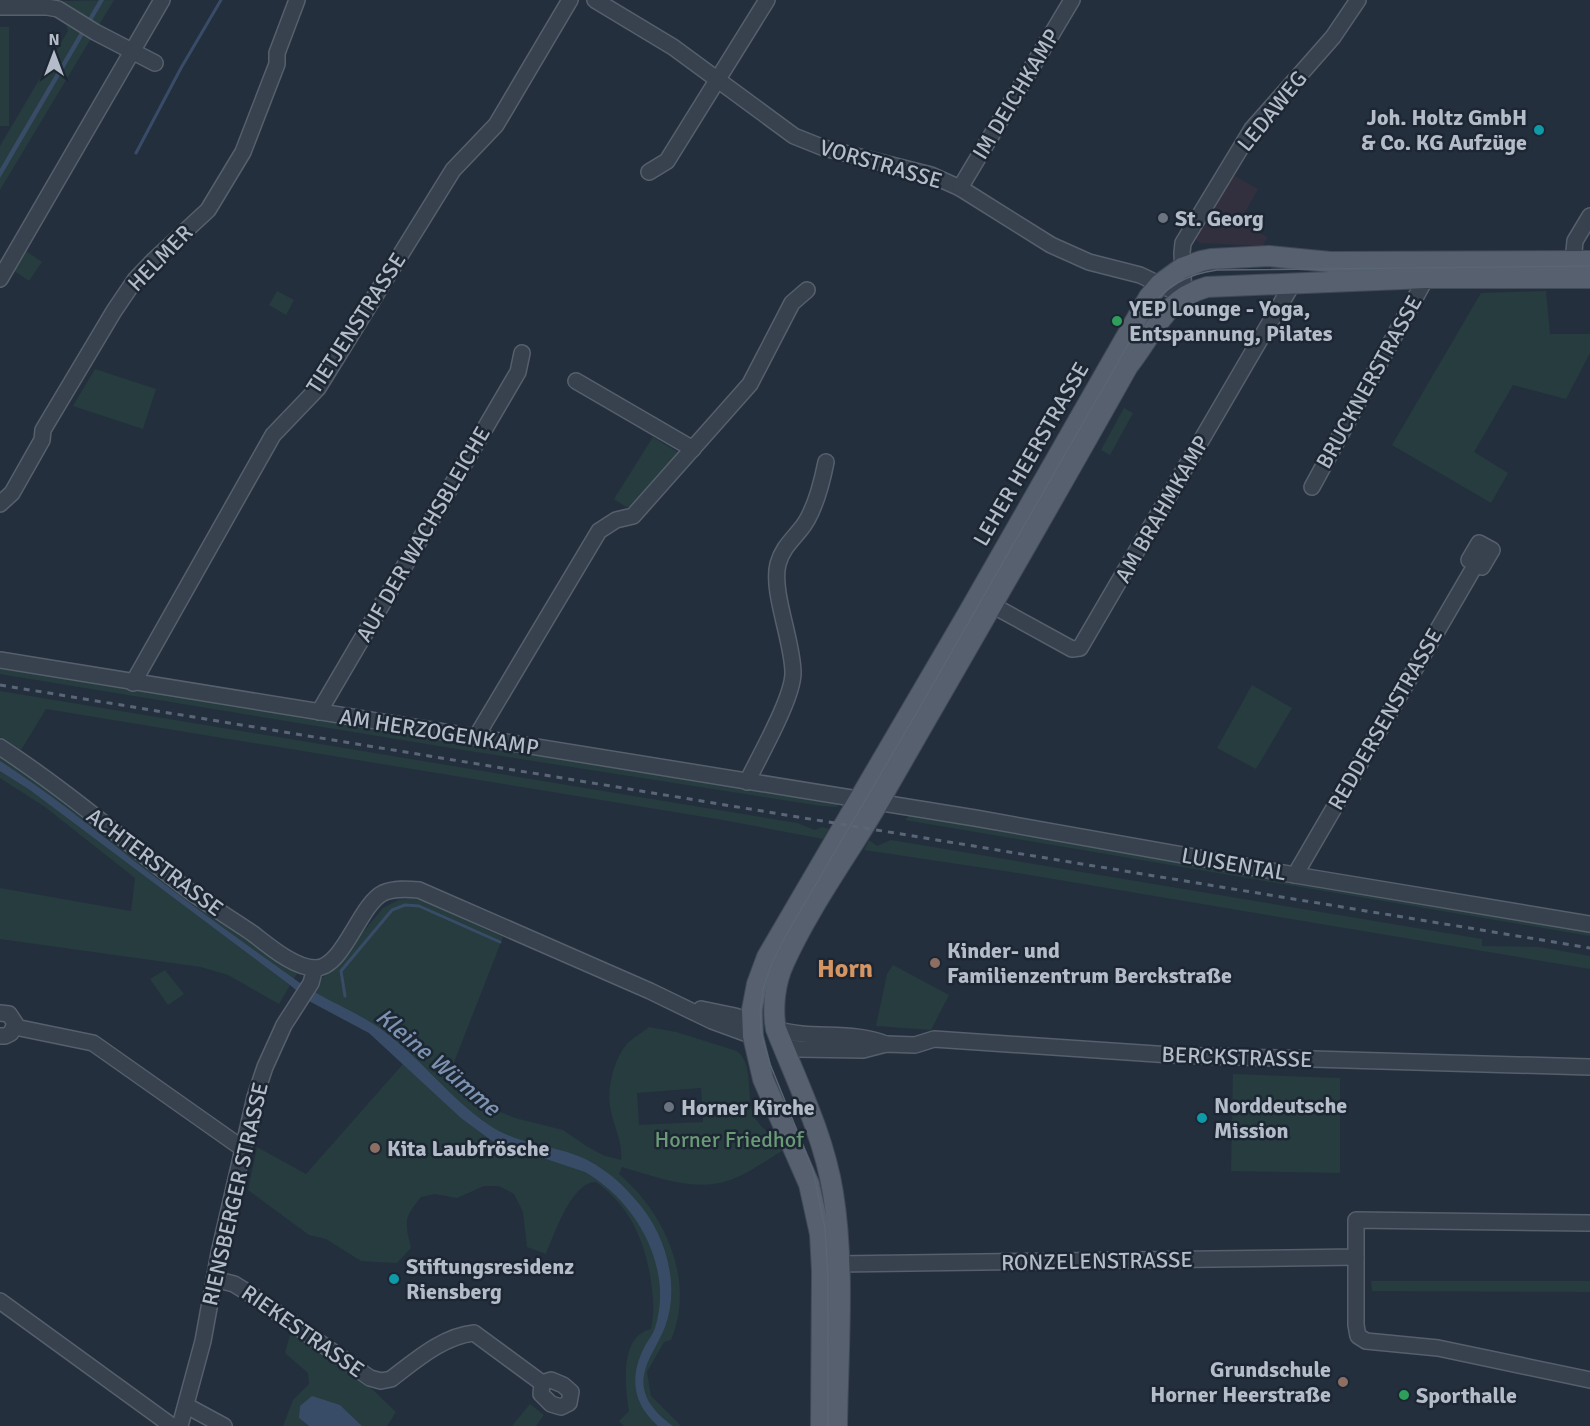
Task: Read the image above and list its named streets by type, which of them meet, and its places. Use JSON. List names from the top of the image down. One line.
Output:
{"streets":{"main road":["LEHER HEERSTRASSE"],"street":["IM DEICHKAMP","LEDAWEG","VORSTRASSE","HELMER","TIETJENSTRASSE","BRUCKNERSTRASSE","AM BRAHMKAMP","AUF DER WACHSBLEICHE","REDDERSENSTRASSE","AM HERZOGENKAMP","ACHTERSTRASSE","LUISENTAL","BERCKSTRASSE","RIENSBERGER STRASSE","RONZELENSTRASSE","RIEKESTRASSE"]},"crossings":[["IM DEICHKAMP","VORSTRASSE"],["LEDAWEG","VORSTRASSE"],["LEDAWEG","LEHER HEERSTRASSE"],["VORSTRASSE","LEHER HEERSTRASSE"],["TIETJENSTRASSE","AM HERZOGENKAMP"],["BRUCKNERSTRASSE","LEHER HEERSTRASSE"],["LEHER HEERSTRASSE","AM BRAHMKAMP"],["LEHER HEERSTRASSE","AM HERZOGENKAMP"],["LEHER HEERSTRASSE","LUISENTAL"],["LEHER HEERSTRASSE","BERCKSTRASSE"],["LEHER HEERSTRASSE","RIENSBERGER STRASSE"],["AUF DER WACHSBLEICHE","AM HERZOGENKAMP"],["REDDERSENSTRASSE","LUISENTAL"],["AM HERZOGENKAMP","LUISENTAL"],["ACHTERSTRASSE","RIENSBERGER STRASSE"],["RIENSBERGER STRASSE","RIEKESTRASSE"]],"districts":["Horn"],"water":["Kleine Wümme"],"parks":["Horner Friedhof"],"places":["Joh. Holtz GmbH & Co. KG Aufzüge","St. Georg","YEP Lounge - Yoga, Entspannung, Pilates","Kinder- und Familienzentrum Berckstraße","Horner Kirche","Norddeutsche Mission","Kita Laubfrösche","Stiftungsresidenz Riensberg","Grundschule Horner Heerstraße","Sporthalle"],"north":"top"}
